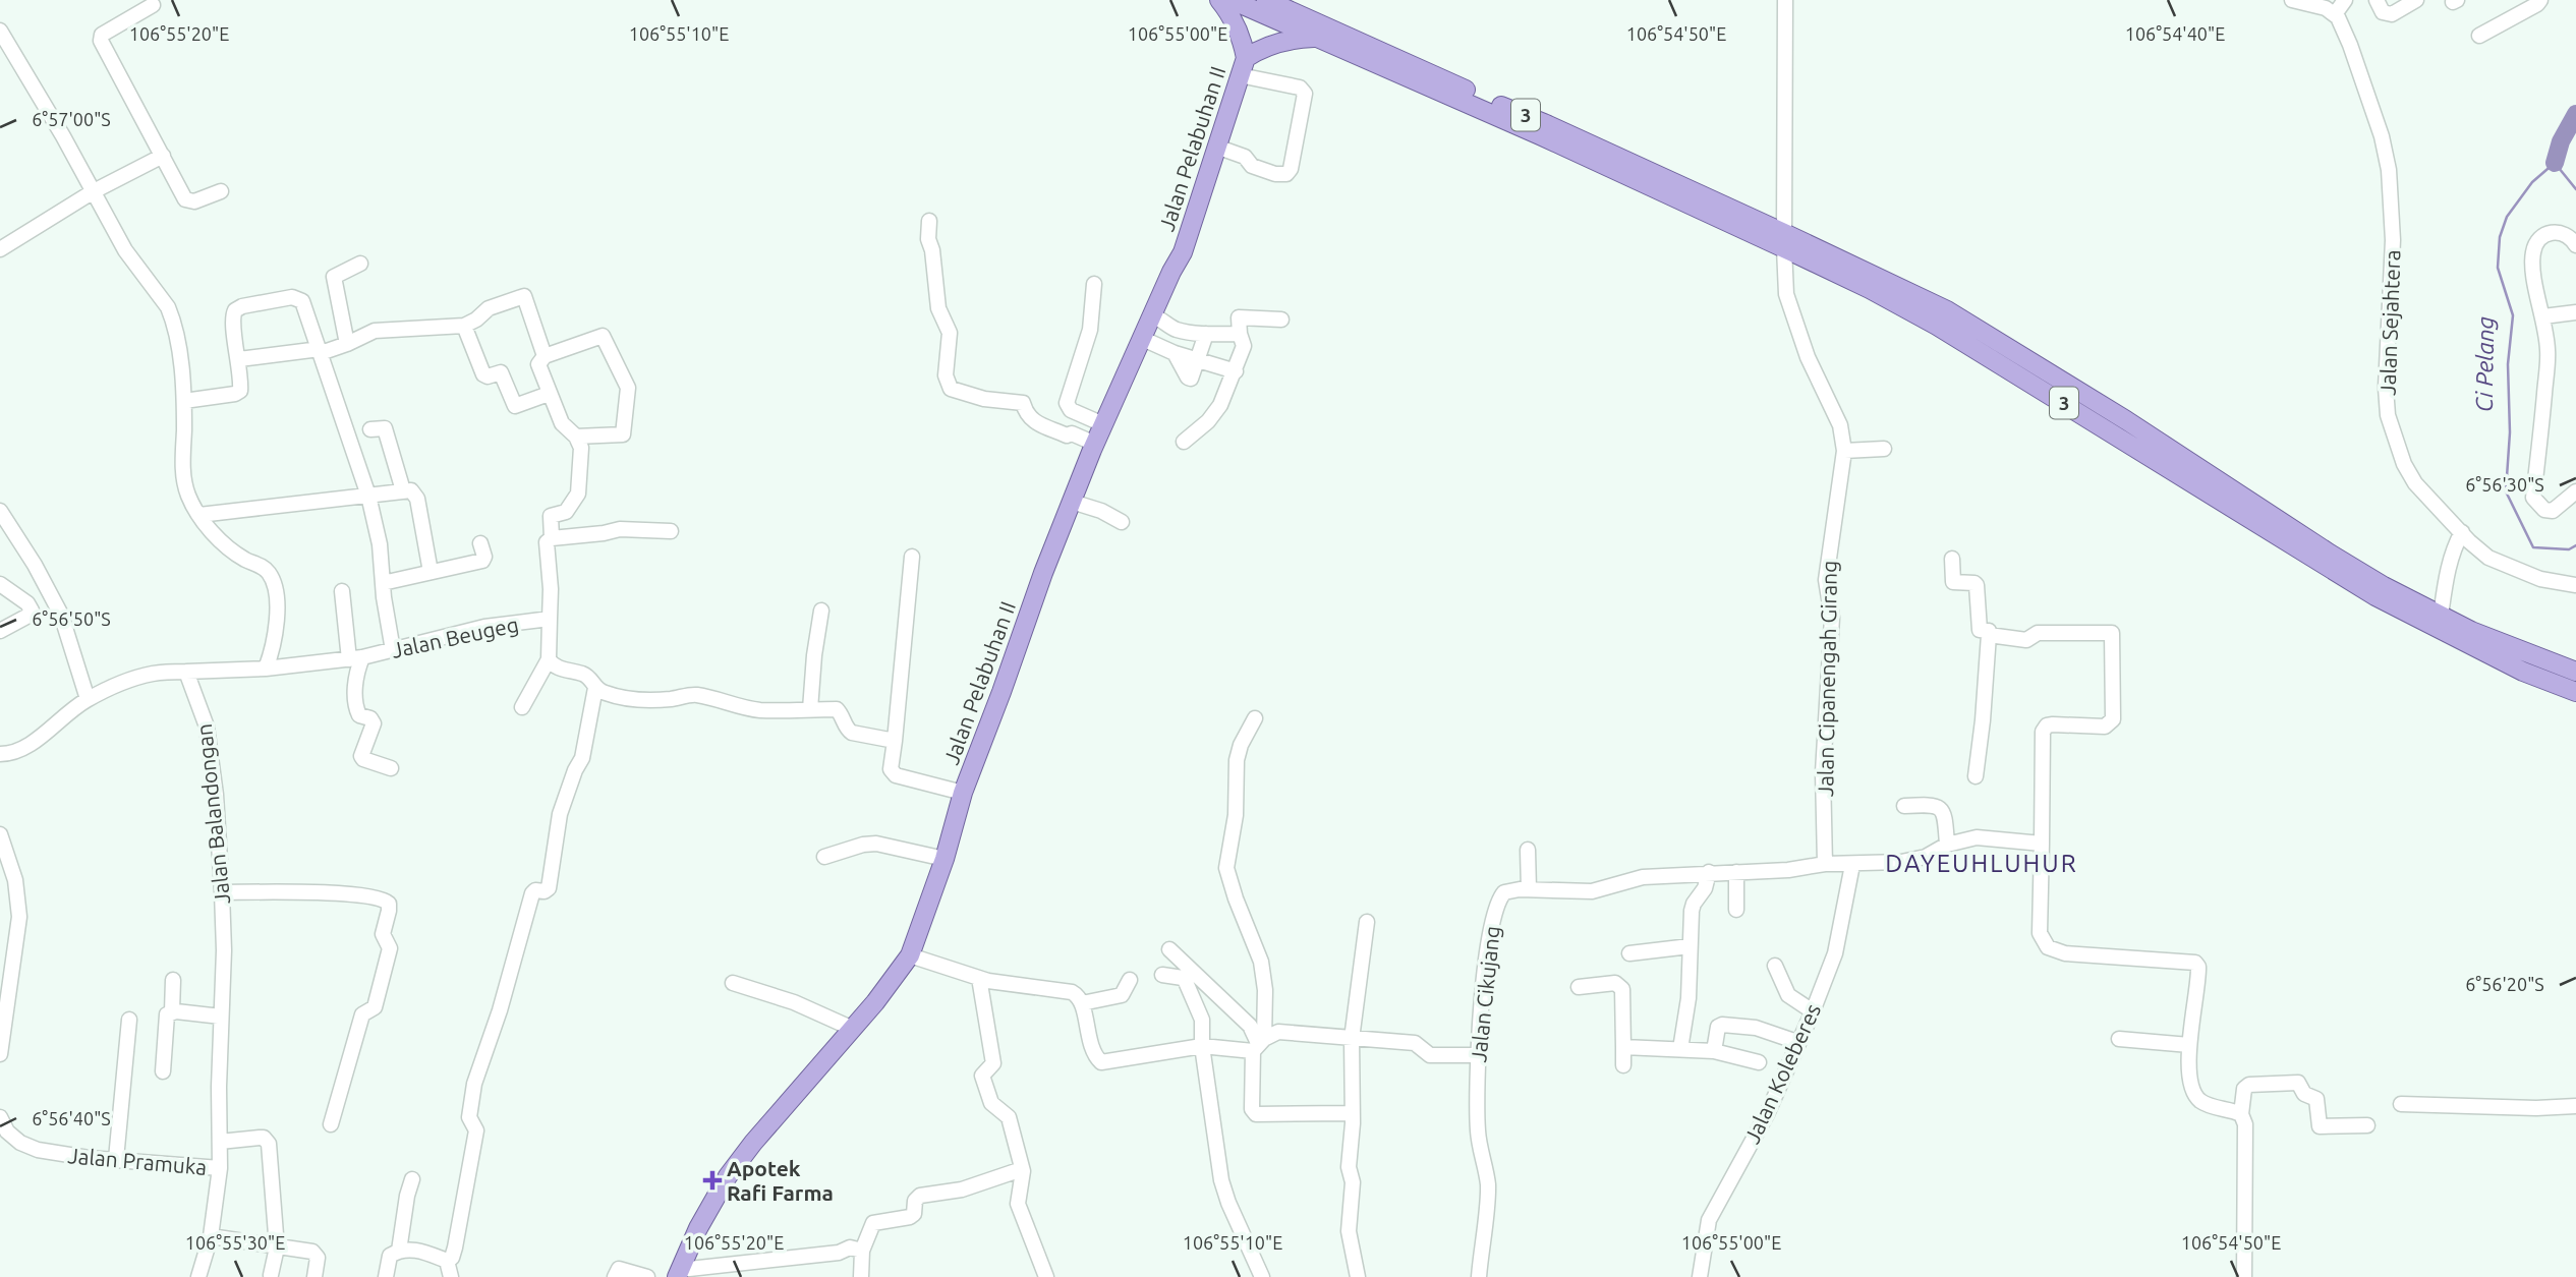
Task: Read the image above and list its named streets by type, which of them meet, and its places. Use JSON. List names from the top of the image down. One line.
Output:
{"streets":{"main road":["3","Jalan Pelabuhan II"],"street":["Jalan Sejahtera","Jalan Beugeg","Jalan Cipanengah Girang","Jalan Balandongan","Jalan Cikujang","Jalan Koleberes","Jalan Pramuka"]},"crossings":[["3","Jalan Cipanengah Girang"],["Jalan Cipanengah Girang","Jalan Cikujang"],["Jalan Balandongan","Jalan Pramuka"],["Jalan Cikujang","Jalan Koleberes"]],"districts":["DAYEUHLUHUR"],"water":["Ci Pelang"],"places":{"health":["Apotek Rafi Farma"]},"coordinates":["106°55'20\"E","106°55'10\"E","106°55'00\"E","106°54'50\"E","106°54'40\"E","6°57'00\"S","6°56'30\"S","6°56'50\"S","6°56'20\"S","6°56'40\"S","106°55'30\"E"]}
